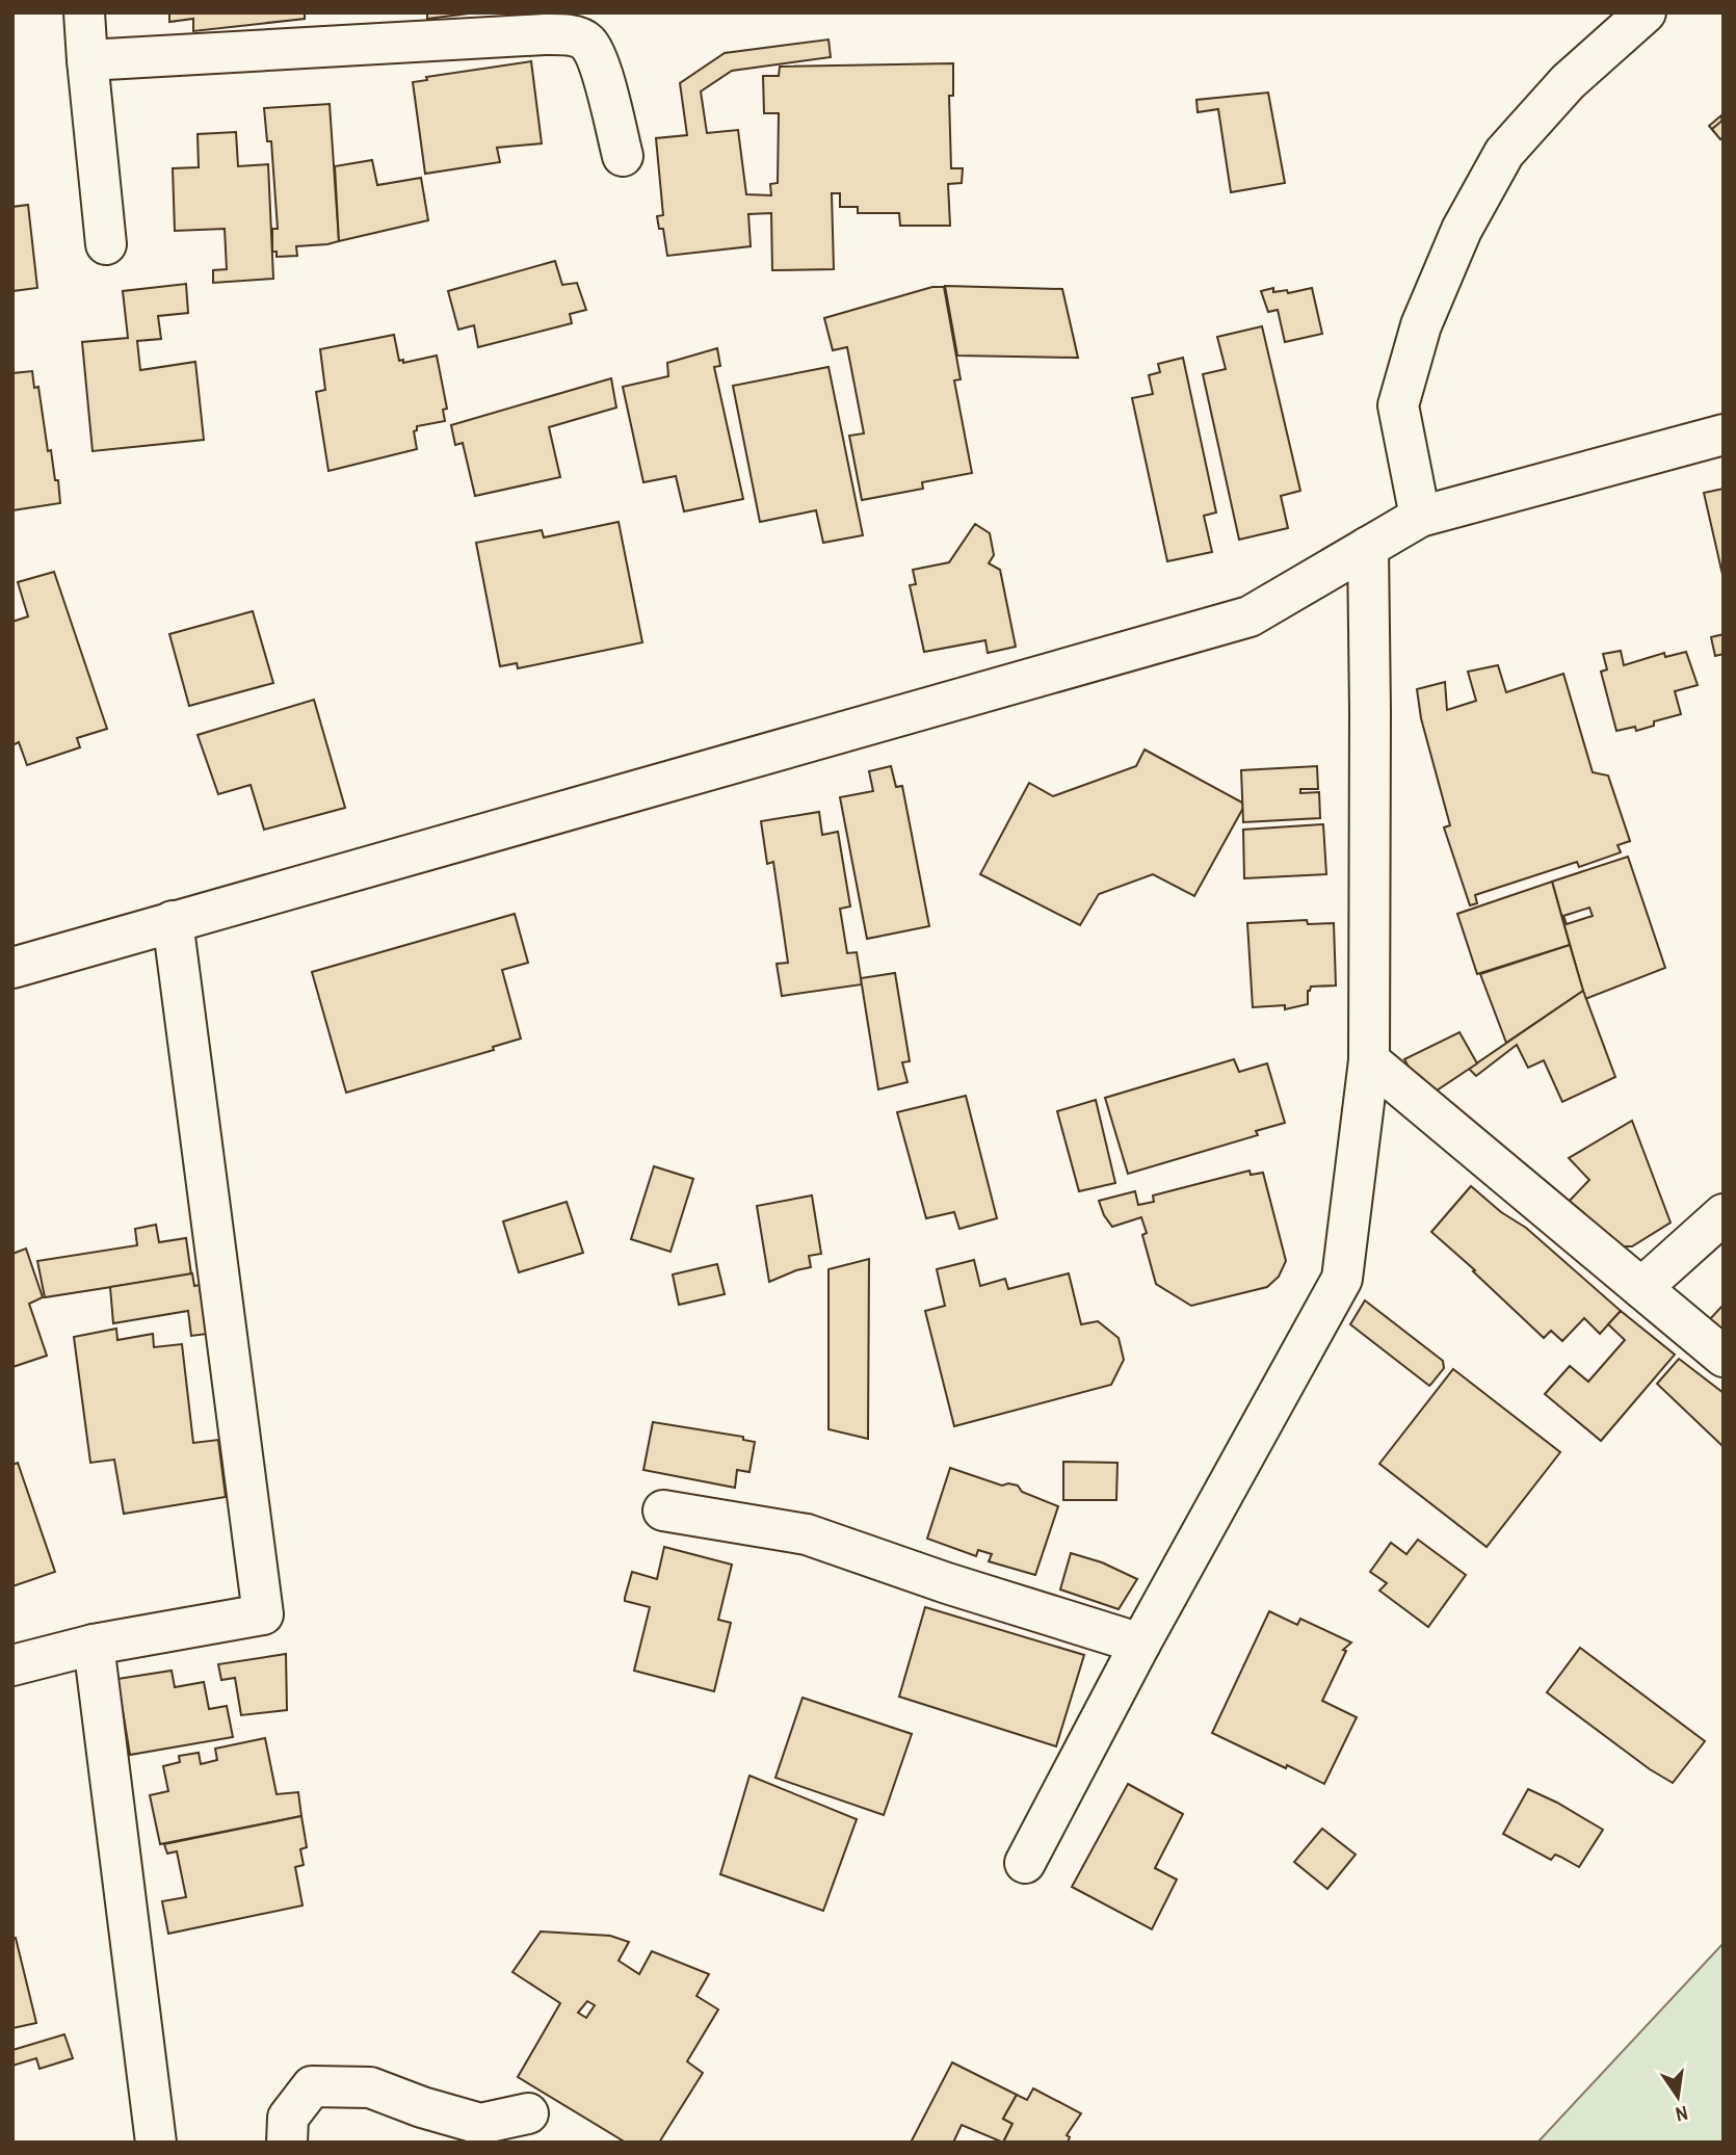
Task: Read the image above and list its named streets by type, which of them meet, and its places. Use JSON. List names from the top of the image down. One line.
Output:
{"north":"bottom"}
